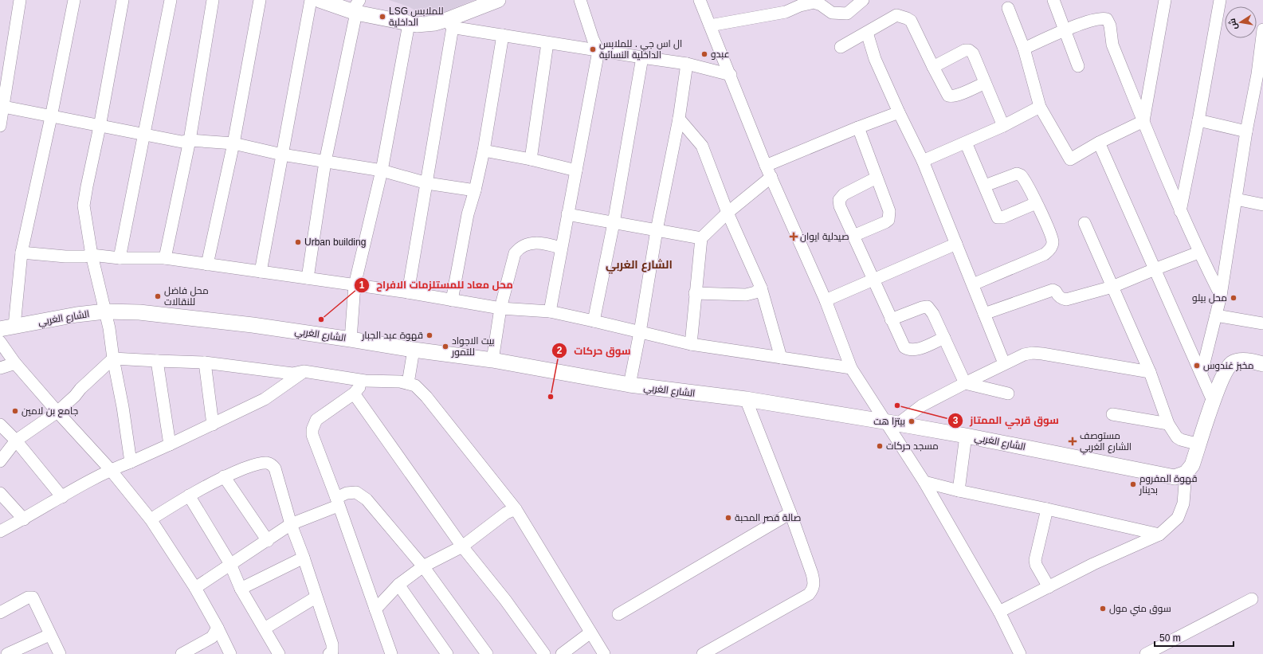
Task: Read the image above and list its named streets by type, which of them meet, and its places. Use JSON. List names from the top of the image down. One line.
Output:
{"streets":{"street":["الشارع الغربي"]},"districts":["الشارع الغربي"],"places":{"other":["LSG للملابس الداخلية","ال اس جي . للملابس الداخلية النسائية","عبدو","Urban building","محل فاضل للنقالات","محل بيلو","محل معاد للمستلزمات الافراح","قهوة عبد الجبار","بيت الاجواد للتمور","مخبز غندوس","سوق حركات","سوق قرجي الممتاز","جامع بن لامين","بيتزا هت","مسجد حركات","قهوة المفروم بدينار","صالة قصر المحبة","سوق مني مول"],"health":["صيدلية ايوان","مستوصف الشارع الغربي"]},"scale_bar":"50 m","north":"left"}
